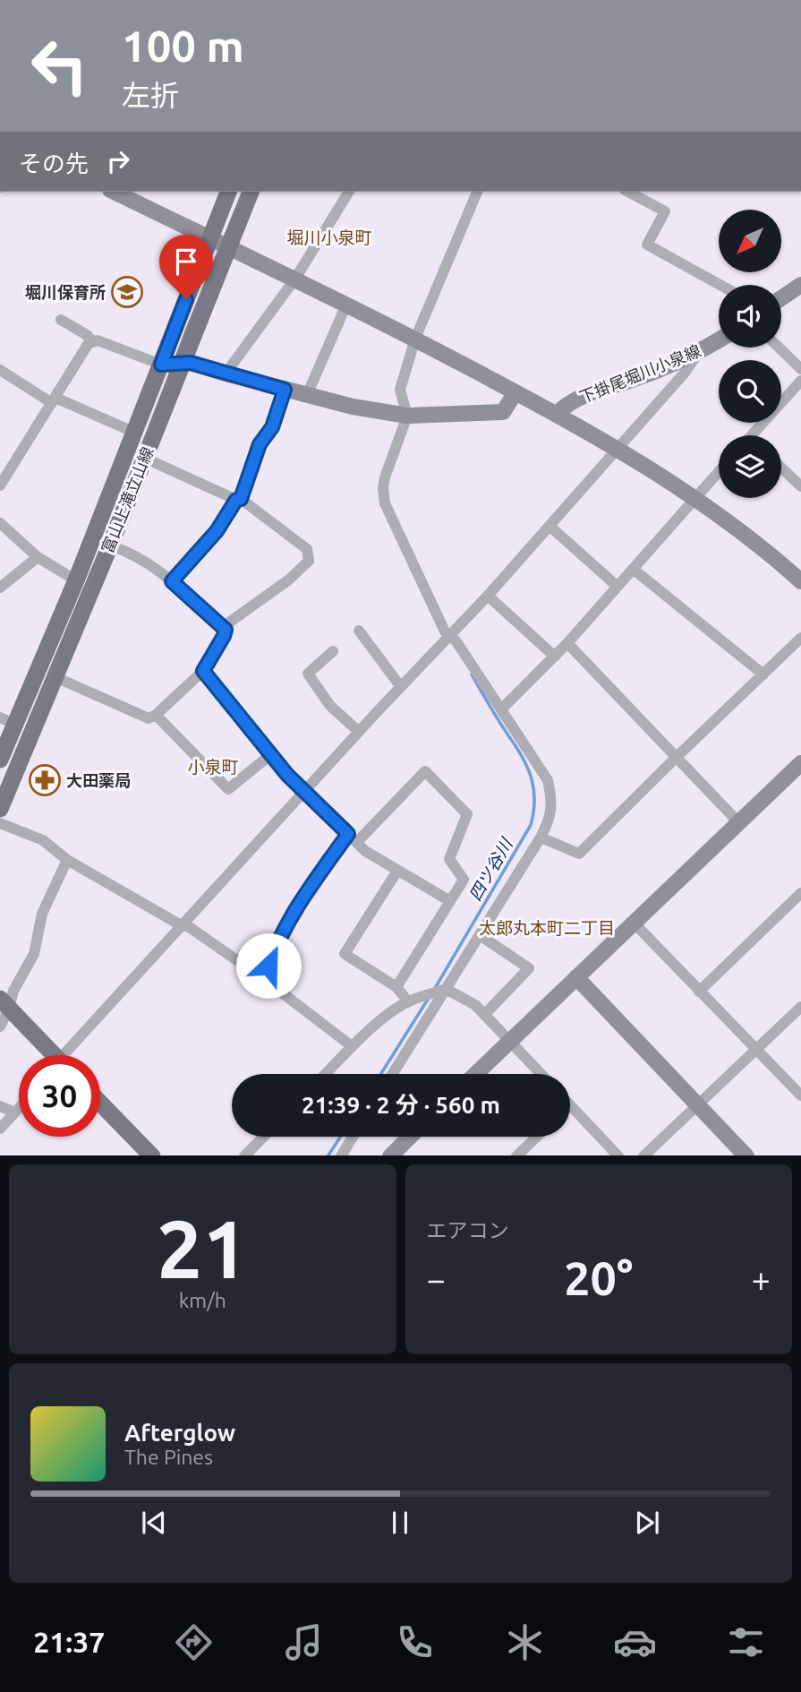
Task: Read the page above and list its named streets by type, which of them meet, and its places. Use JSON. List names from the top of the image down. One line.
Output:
{"streets":{"main road":["富山上滝立山線"],"street":["下掛尾堀川小泉線"]},"districts":["堀川小泉町","小泉町","太郎丸本町二丁目"],"water":["四ツ谷川"],"places":{"school or university":["堀川保育所"],"pharmacy":["大田薬局"]},"north":"bottom left","page":{"turn":["100 m","左折"],"then":"その先","limit":"30","trip":"21:39 · 2 分 · 560 m","tile":[["21","km/h"],"エアコン"],"heat":["−","20°","+"],"song":["Afterglow","The Pines"],"tabs":"21:37"}}
